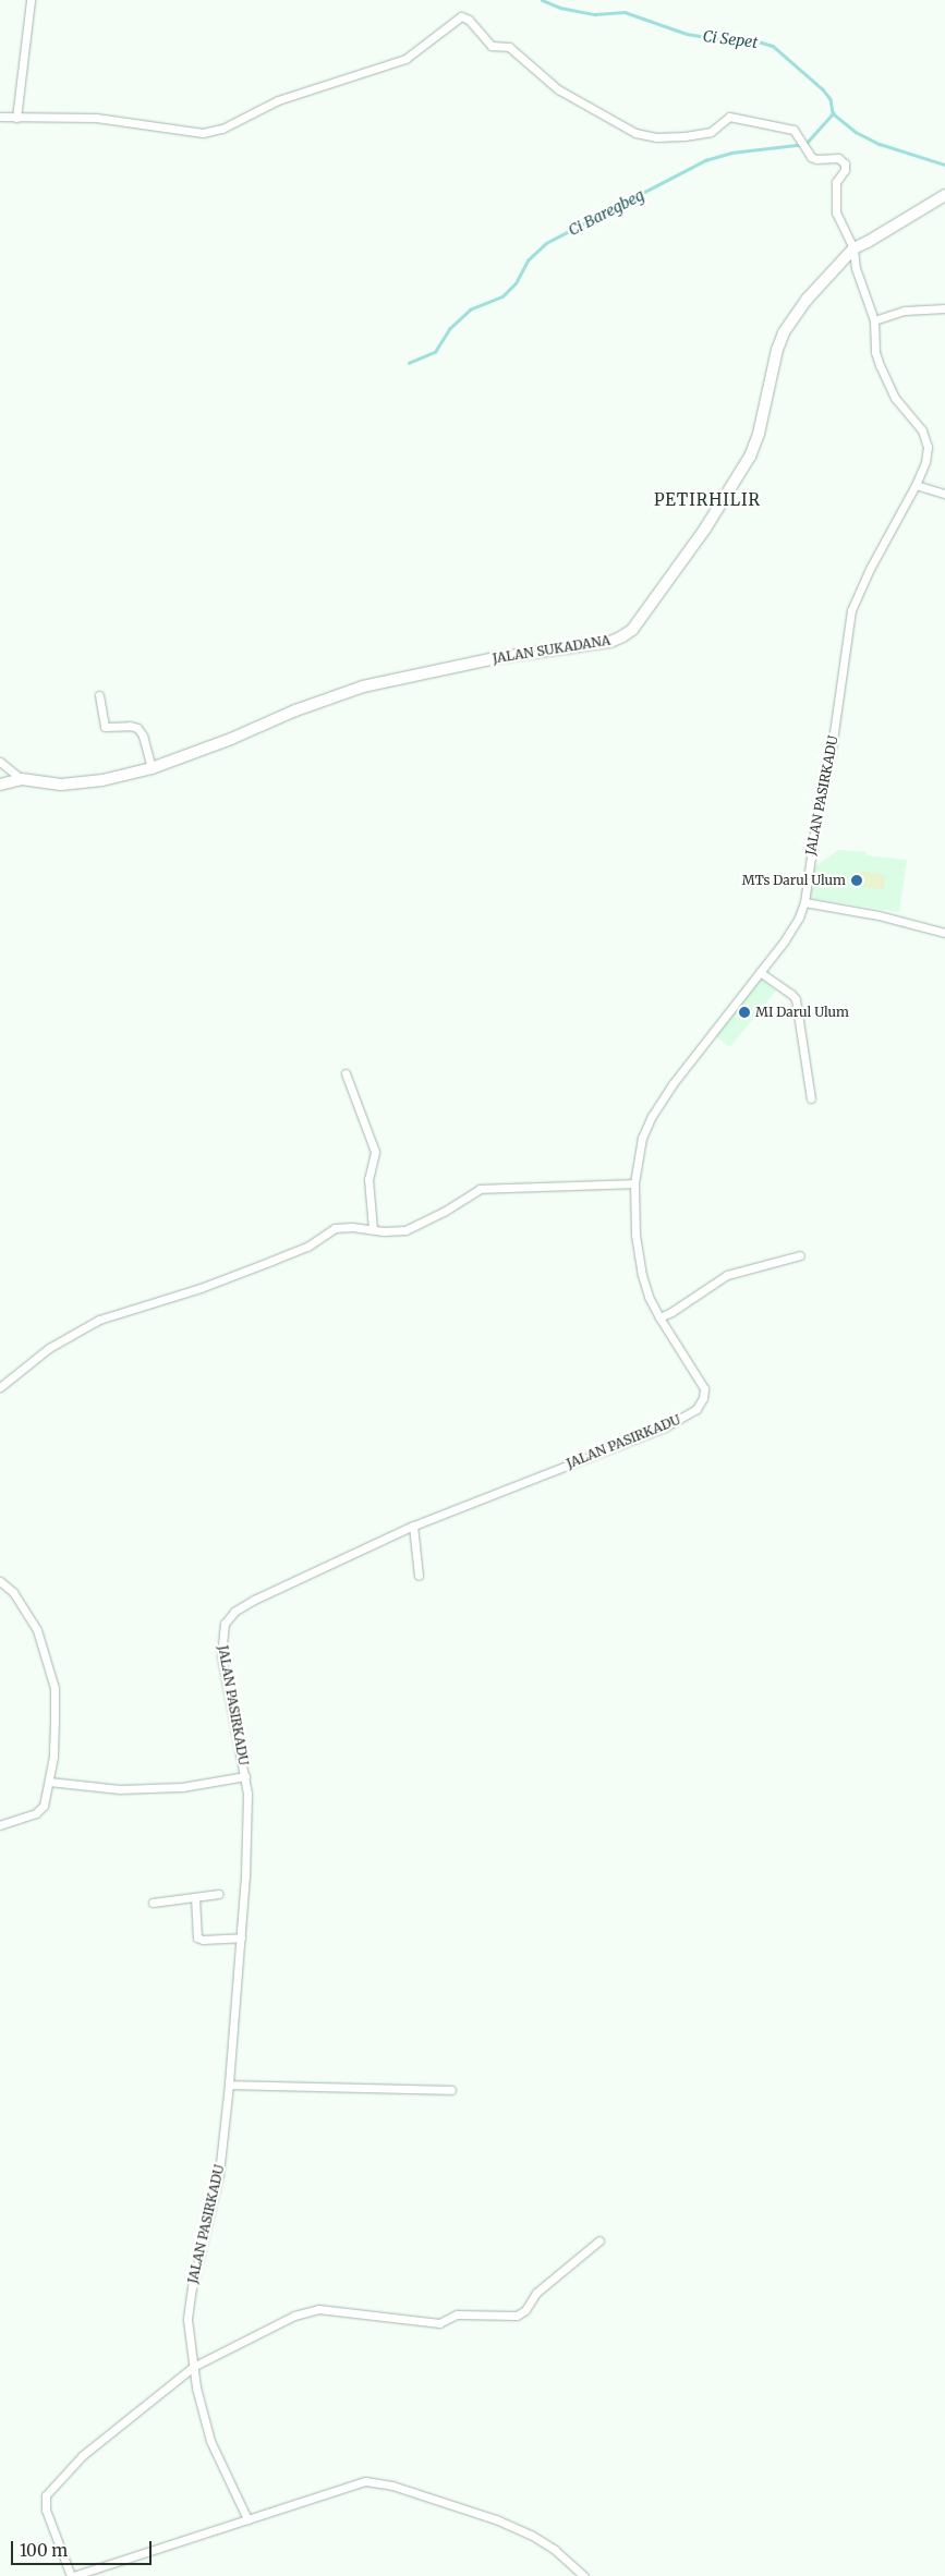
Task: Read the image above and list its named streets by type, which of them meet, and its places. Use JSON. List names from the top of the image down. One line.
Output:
{"streets":{"main road":["JALAN SUKADANA"],"street":["JALAN PASIRKADU"]},"crossings":[["JALAN SUKADANA","JALAN PASIRKADU"]],"districts":["PETIRHILIR"],"water":["Ci Sepet","Ci Baregbeg"],"places":["MTs Darul Ulum","MI Darul Ulum"],"scale_bar":"100 m"}
